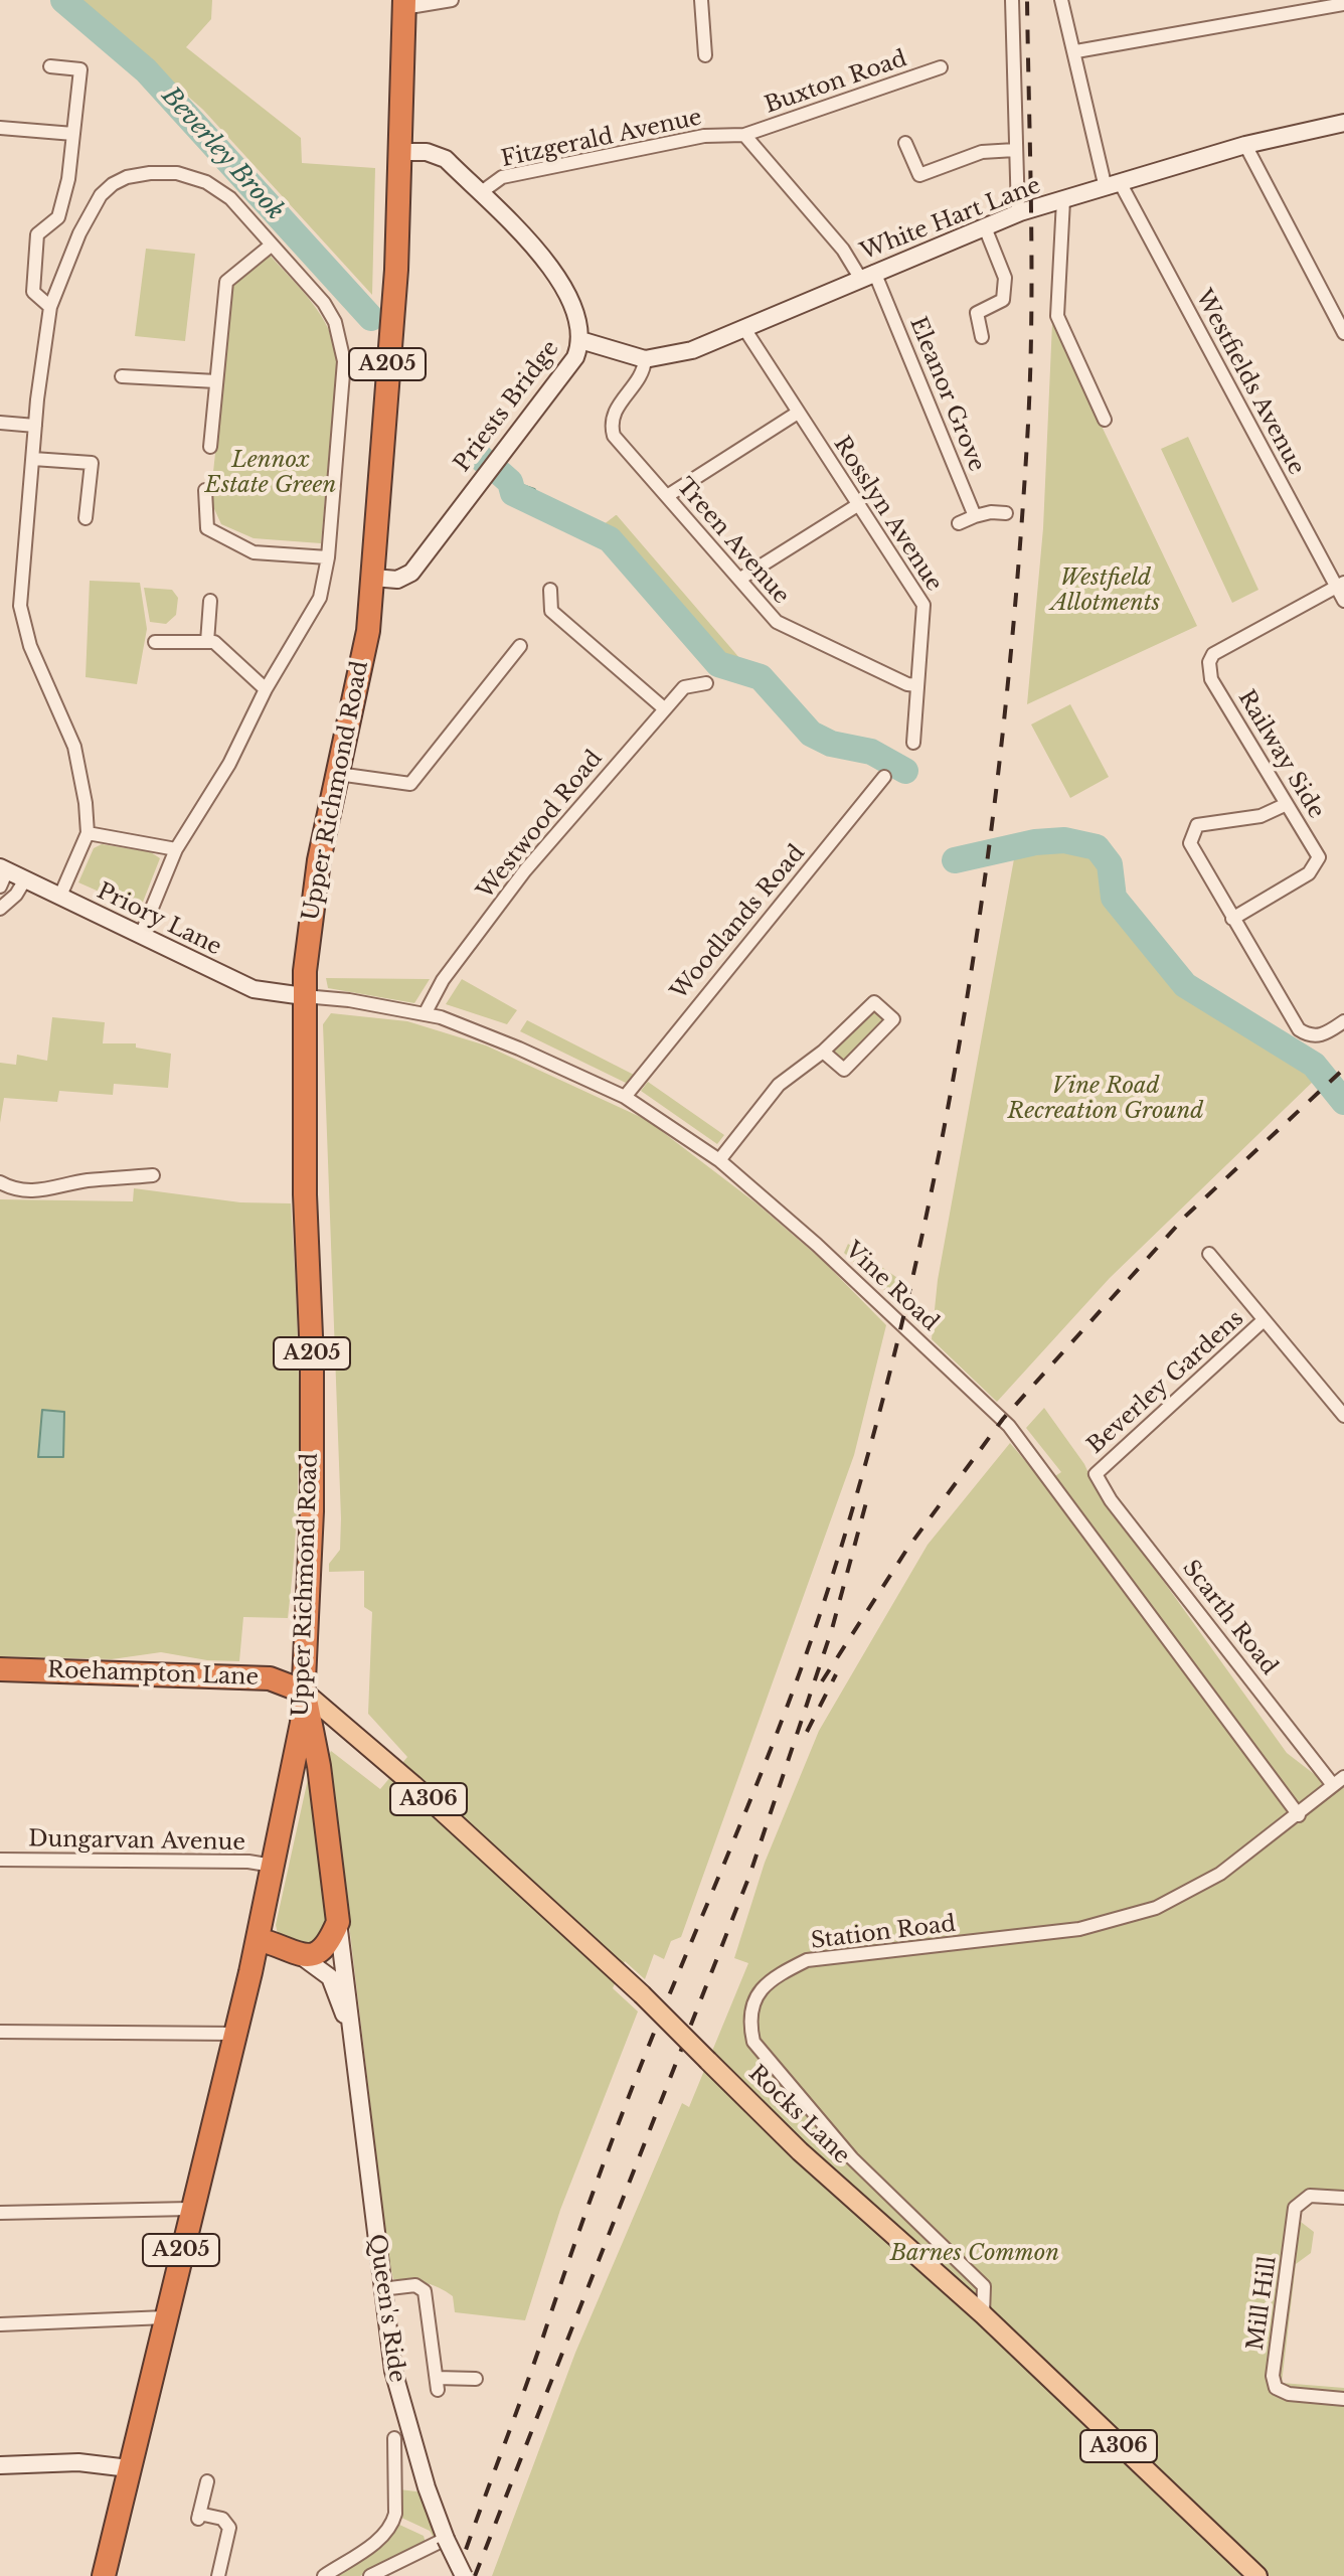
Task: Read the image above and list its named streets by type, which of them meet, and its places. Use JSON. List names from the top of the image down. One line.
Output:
{"streets":{"highway":["A205","Upper Richmond Road","Roehampton Lane","A306","Queen's Ride"],"main road":["Rocks Lane"],"street":["Buxton Road","Fitzgerald Avenue","White Hart Lane","Westfields Avenue","Eleanor Grove","Priests Bridge","Rosslyn Avenue","Treen Avenue","Railway Side","Westwood Road","Priory Lane","Woodlands Road","Vine Road","Beverley Gardens","Scarth Road","Dungarvan Avenue","Station Road","Mill Hill"]},"crossings":[["Buxton Road","Fitzgerald Avenue"],["Fitzgerald Avenue","Priests Bridge"],["White Hart Lane","Westfields Avenue"],["White Hart Lane","Eleanor Grove"],["White Hart Lane","Priests Bridge"],["White Hart Lane","Rosslyn Avenue"],["White Hart Lane","Treen Avenue"],["A205","Priests Bridge"],["A205","Upper Richmond Road"],["Westfields Avenue","Railway Side"],["Priests Bridge","Upper Richmond Road"],["Rosslyn Avenue","Treen Avenue"],["Upper Richmond Road","Priory Lane"],["Upper Richmond Road","Vine Road"],["Upper Richmond Road","Roehampton Lane"],["Upper Richmond Road","Dungarvan Avenue"],["Upper Richmond Road","Rocks Lane"],["Upper Richmond Road","Queen's Ride"],["Westwood Road","Vine Road"],["Priory Lane","Vine Road"],["Woodlands Road","Vine Road"],["Vine Road","Station Road"],["Beverley Gardens","Scarth Road"],["Scarth Road","Station Road"],["Roehampton Lane","Rocks Lane"],["Roehampton Lane","Queen's Ride"],["Station Road","Rocks Lane"],["Rocks Lane","Queen's Ride"]],"water":["Beverley Brook"],"parks":["Lennox Estate Green","Westfield Allotments","Vine Road Recreation Ground","Barnes Common"]}
